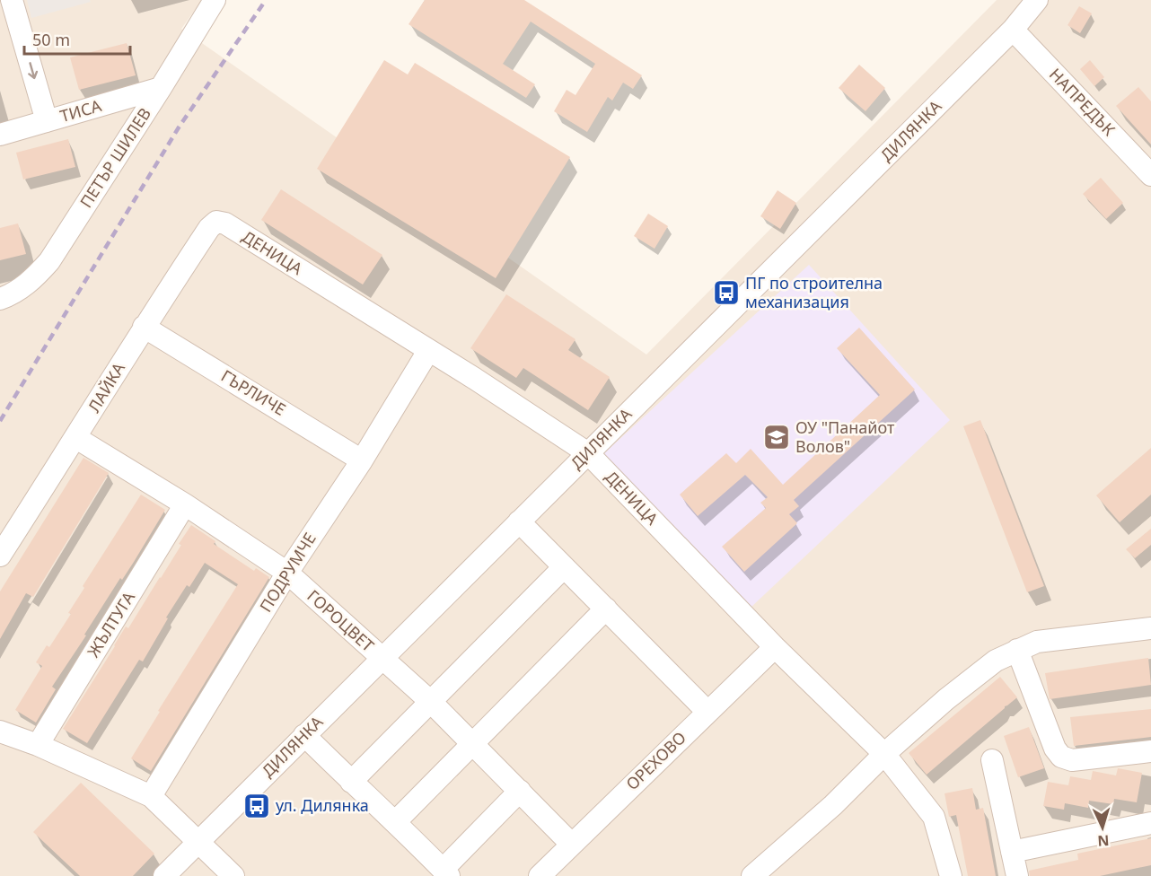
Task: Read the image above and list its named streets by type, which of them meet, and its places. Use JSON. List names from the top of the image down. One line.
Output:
{"streets":{"street":["НАПРЕДЪК","ТИСА","ДИЛЯНКА","ПЕТЪР ШИЛЕВ","ДЕНИЦА","ЛАЙКА","ГЪРЛИЧЕ","ПОДРУМЧЕ","ГОРОЦВЕТ","ЖЪЛТУГА","ОРЕХОВО"]},"crossings":[["НАПРЕДЪК","ДИЛЯНКА"],["ТИСА","ПЕТЪР ШИЛЕВ"],["ДИЛЯНКА","ДЕНИЦА"],["ДИЛЯНКА","ГОРОЦВЕТ"],["ДЕНИЦА","ЛАЙКА"],["ДЕНИЦА","ПОДРУМЧЕ"],["ДЕНИЦА","ОРЕХОВО"],["ЛАЙКА","ГЪРЛИЧЕ"],["ЛАЙКА","ГОРОЦВЕТ"],["ГЪРЛИЧЕ","ПОДРУМЧЕ"],["ПОДРУМЧЕ","ГОРОЦВЕТ"],["ГОРОЦВЕТ","ЖЪЛТУГА"],["ГОРОЦВЕТ","ОРЕХОВО"]],"places":{"bus stop":["ПГ по строителна механизация","ул. Дилянка"],"school or university":["ОУ \"Панайот Волов\""]},"scale_bar":"50 m","north":"bottom"}
